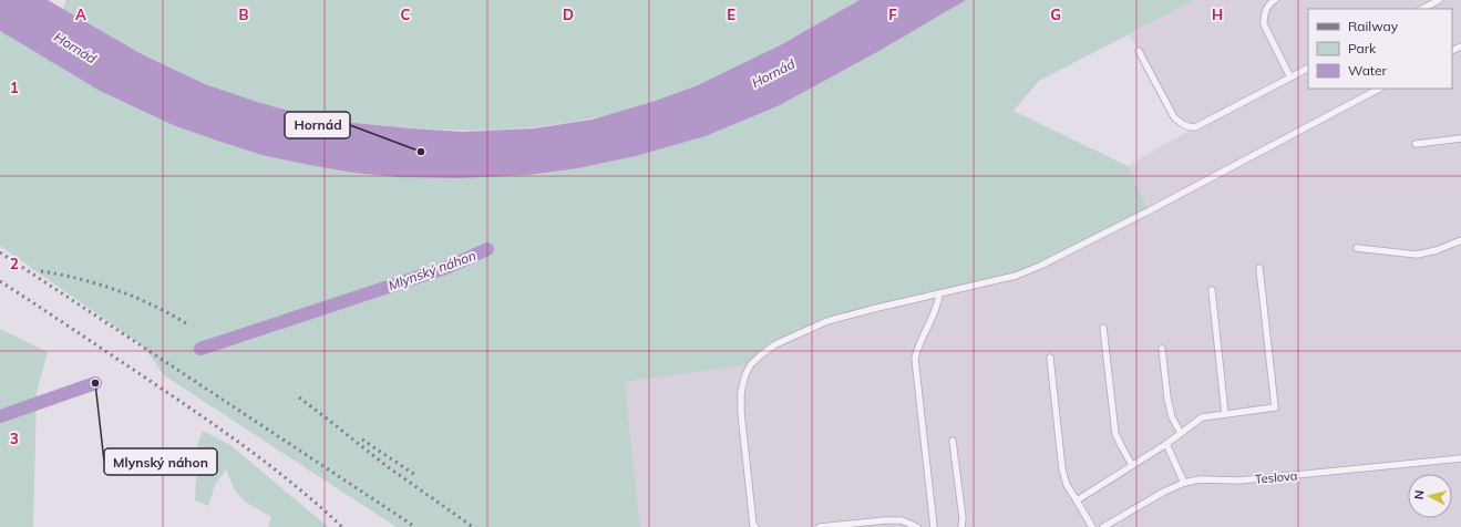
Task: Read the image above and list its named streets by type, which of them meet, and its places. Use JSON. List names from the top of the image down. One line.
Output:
{"streets":{"lane":["Teslova"]},"water":["Hornád","Mlynský náhon"],"places":["Hornád","Mlynský náhon"],"legend":["Railway","Park","Water"],"north":"left","grid":{"columns":["A","B","C","D","E","F","G","H"],"rows":["1","2","3"]}}
